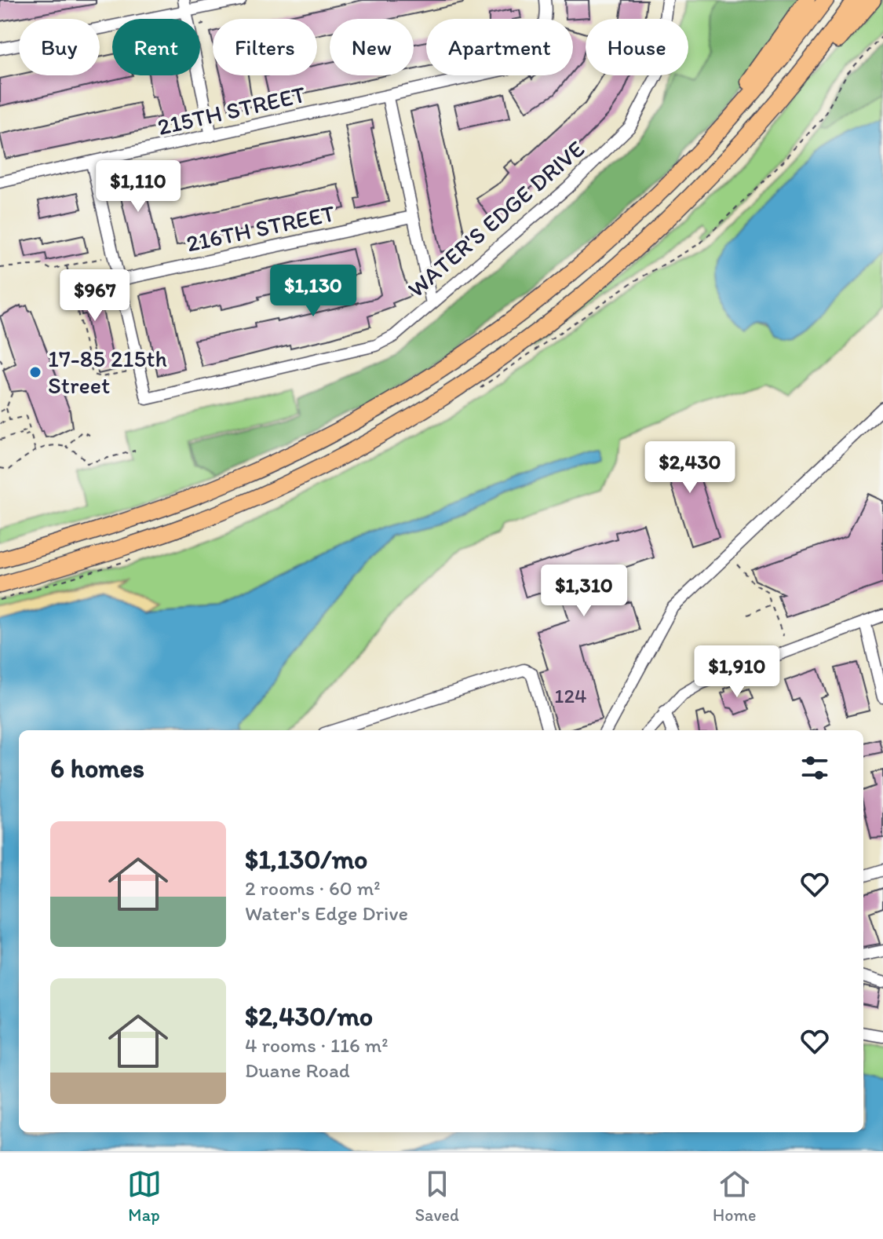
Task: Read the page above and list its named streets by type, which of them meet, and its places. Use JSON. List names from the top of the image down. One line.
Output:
{"streets":{"street":["215TH STREET","WATER'S EDGE DRIVE","216TH STREET"]},"crossings":[["WATER'S EDGE DRIVE","216TH STREET"]],"places":["17-85 215th Street"],"house_numbers":["124"],"page":{"chip":["Buy","Rent","Filters","New","Apartment","House"],"price":["$1,110","$1,130","$967","$2,430","$1,310","$1,910"],"heading":"6 homes","list":[{"name":"$1,130/mo","note":"2 rooms · 60 m² · Water's Edge Drive"},{"name":"$2,430/mo","note":"4 rooms · 116 m² · Duane Road"}],"tabs":["Map","Saved","Home"]}}
